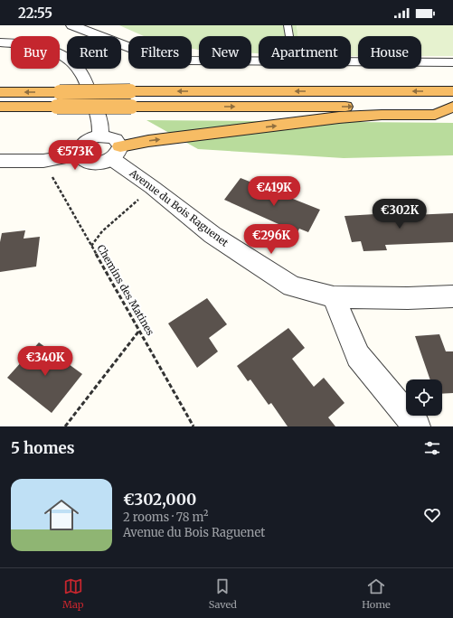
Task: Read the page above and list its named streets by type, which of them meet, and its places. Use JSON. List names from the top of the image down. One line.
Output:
{"streets":{"street":["Avenue du Bois Raguenet"],"path":["Chemins des Matines"]},"page":{"status":"22:55","chip":["Buy","Rent","Filters","New","Apartment","House"],"price":["€573K","€419K","€302K","€296K","€340K"],"heading":"5 homes","list":[{"name":"€302,000","note":"2 rooms · 78 m² · Avenue du Bois Raguenet"}],"tabs":["Map","Saved","Home"]}}
